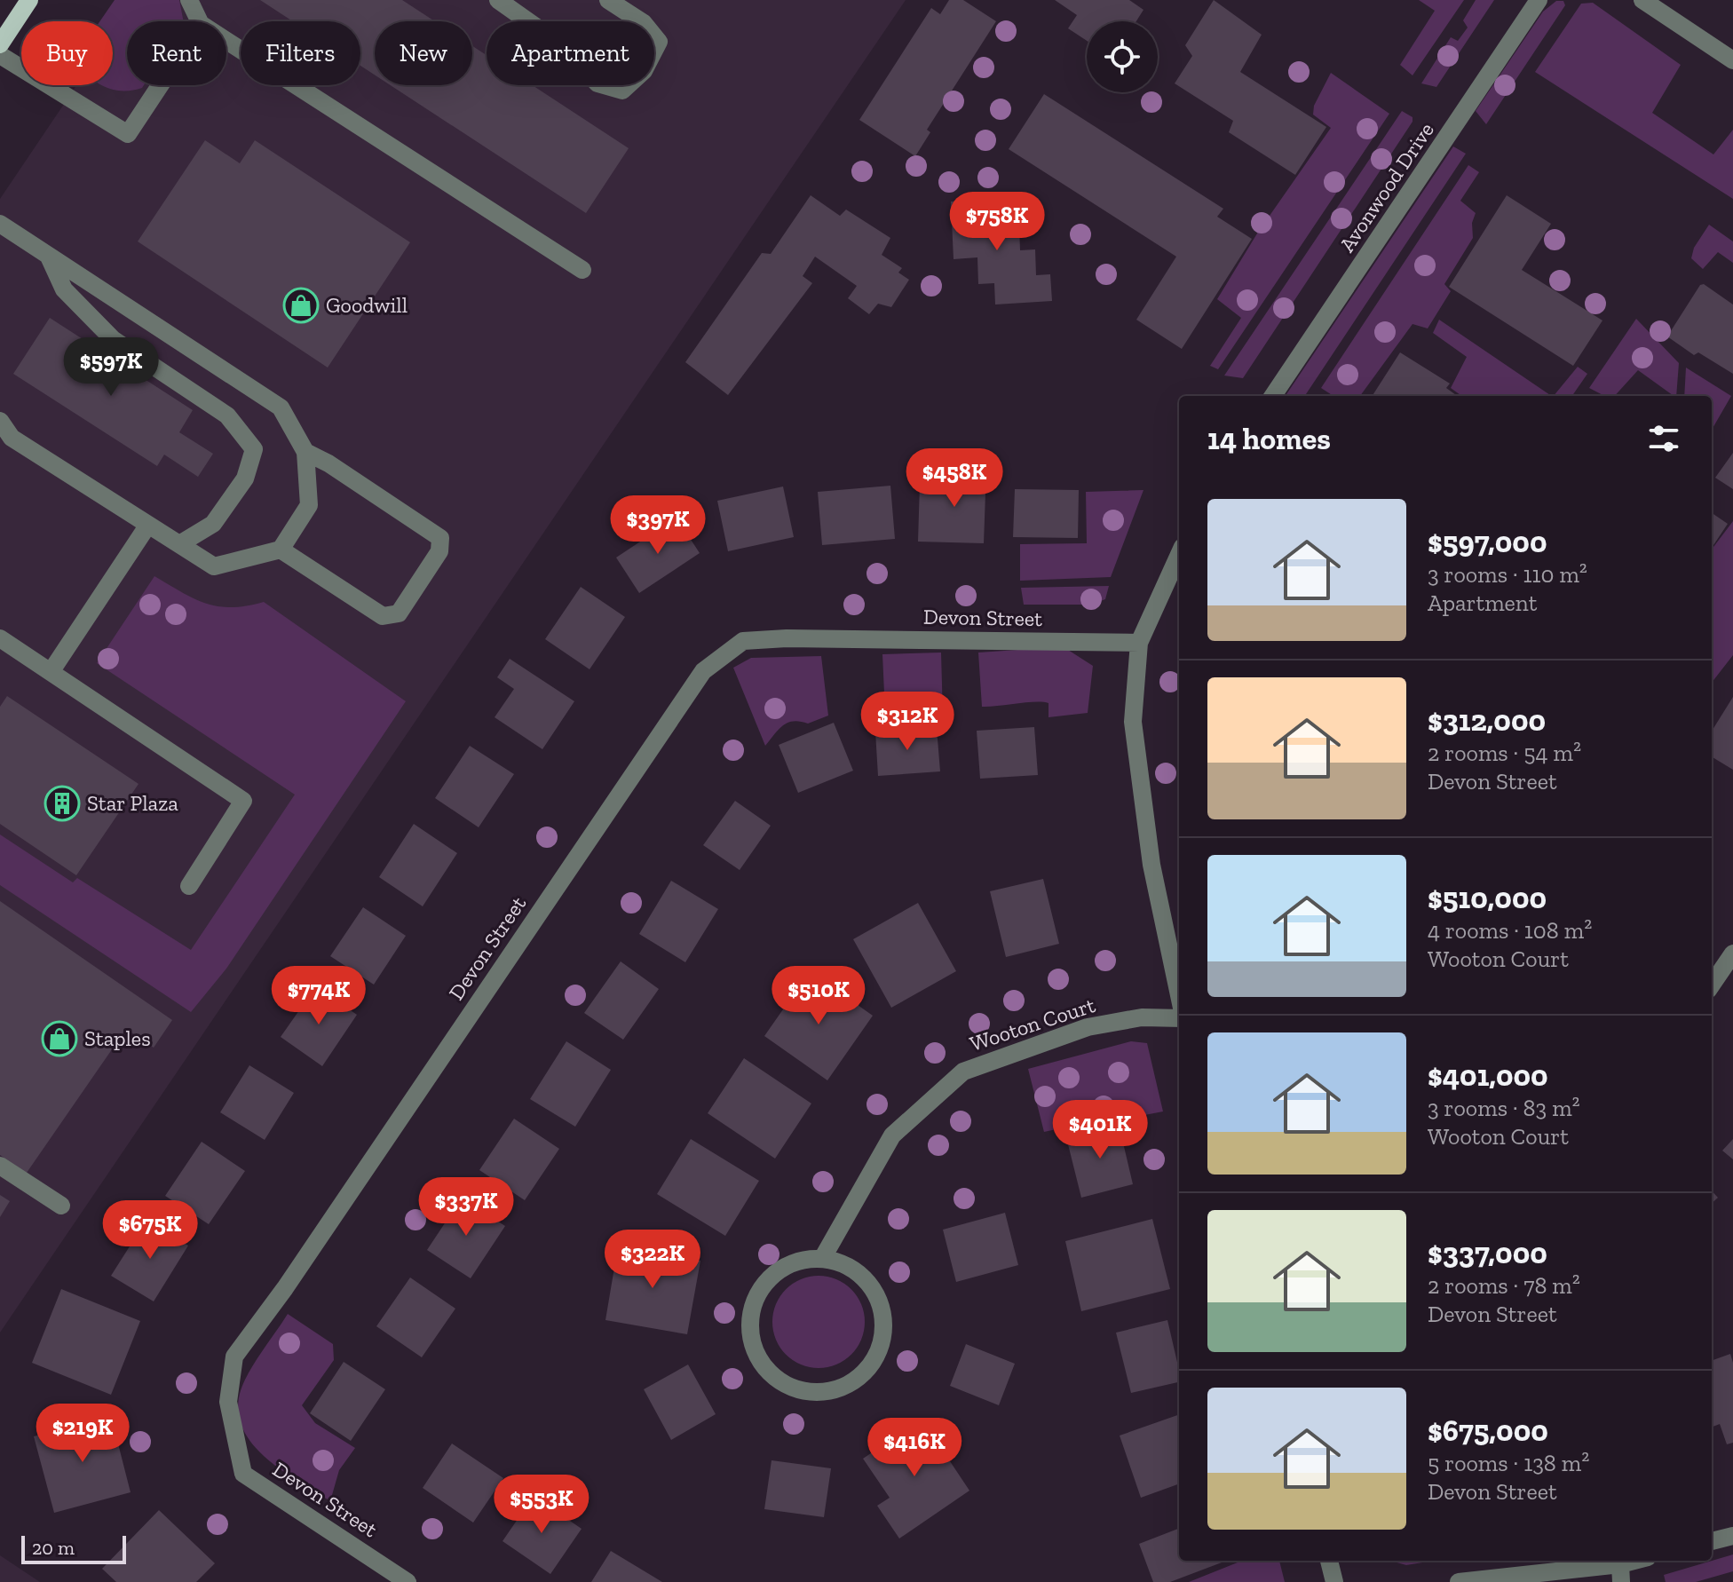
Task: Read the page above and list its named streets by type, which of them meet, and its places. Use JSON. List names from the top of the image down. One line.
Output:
{"streets":{"street":["Avonwood Drive","Devon Street","Wooton Court"]},"places":{"shop":["Goodwill","Staples"],"building":["Star Plaza"]},"scale_bar":"20 m","page":{"chip":["Buy","Rent","Filters","New","Apartment"],"price":["$758K","$597K","$458K","$397K","$312K","$774K","$510K","$401K","$337K","$675K","$322K","$219K","$416K","$553K"],"heading":"14 homes","list":[{"name":"$597,000","note":"3 rooms · 110 m² · Apartment"},{"name":"$312,000","note":"2 rooms · 54 m² · Devon Street"},{"name":"$510,000","note":"4 rooms · 108 m² · Wooton Court"},{"name":"$401,000","note":"3 rooms · 83 m² · Wooton Court"},{"name":"$337,000","note":"2 rooms · 78 m² · Devon Street"},{"name":"$675,000","note":"5 rooms · 138 m² · Devon Street"}],"scale":"20 m"}}
